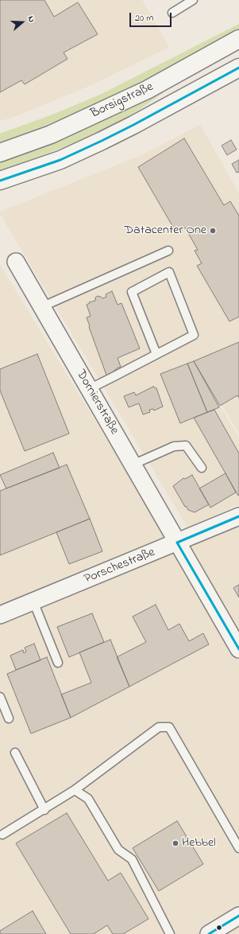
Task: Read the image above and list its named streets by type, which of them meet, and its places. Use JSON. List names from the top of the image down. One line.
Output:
{"streets":{"main road":["Borsigstraße"],"street":["Dornierstraße","Porschestraße"]},"crossings":[["Dornierstraße","Porschestraße"]],"places":["Datacenter One","Hebbel"],"scale_bar":"20 m","north":"right"}
